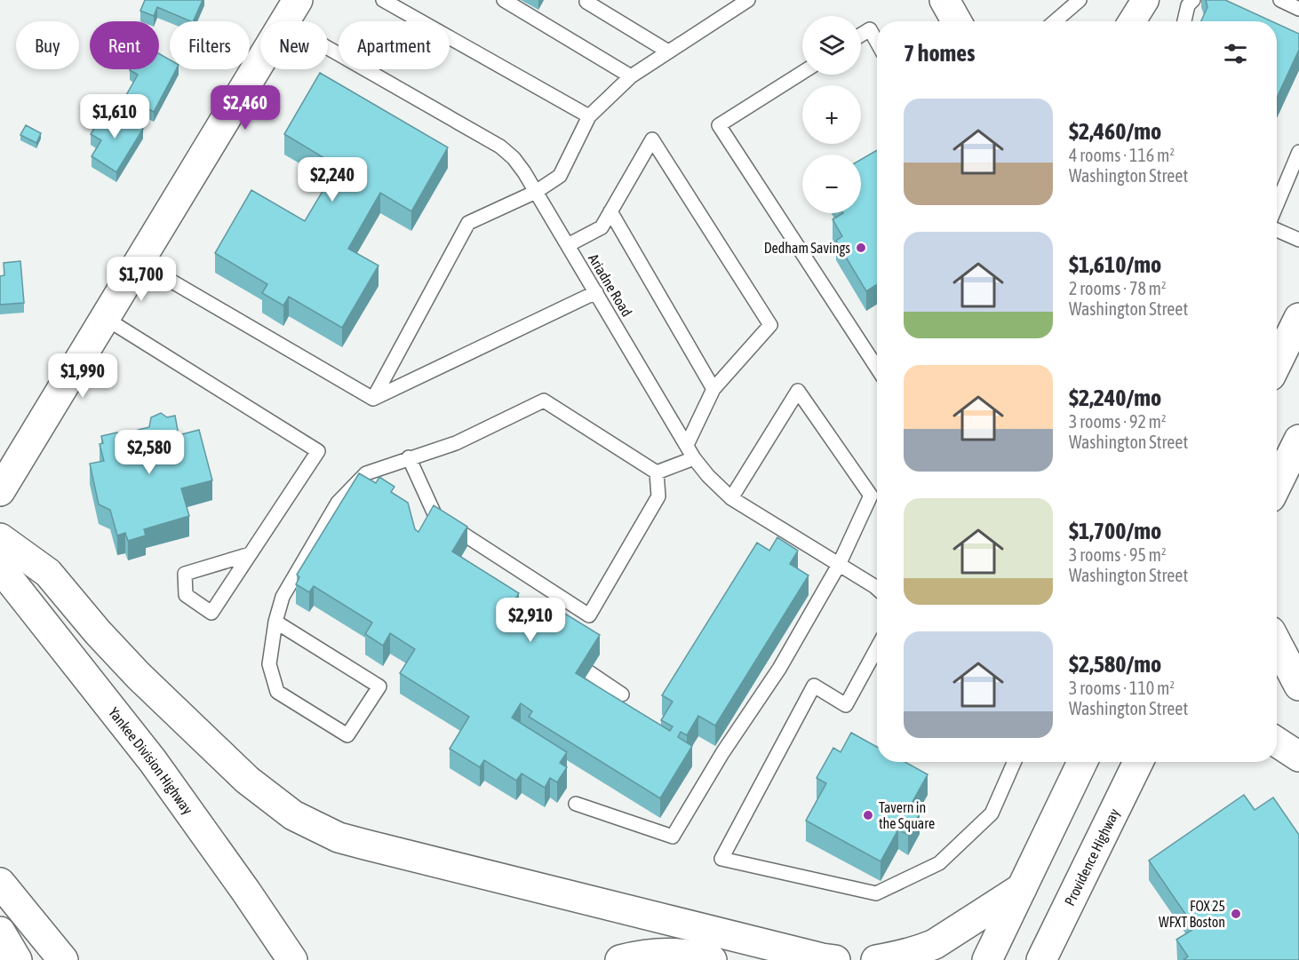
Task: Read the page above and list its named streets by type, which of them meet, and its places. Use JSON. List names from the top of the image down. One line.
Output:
{"streets":{"main road":["Yankee Division Highway","Providence Highway"],"lane":["Ariadne Road"]},"places":["Dedham Savings","Tavern in the Square","FOX 25 WFXT Boston"],"page":{"map_buttons":["+","−"],"chip":["Buy","Rent","Filters","New","Apartment"],"heading":"7 homes","price":["$2,460","$1,610","$2,240","$1,700","$1,990","$2,580","$2,910"],"list":[{"name":"$2,460/mo","note":"4 rooms · 116 m² · Washington Street"},{"name":"$1,610/mo","note":"2 rooms · 78 m² · Washington Street"},{"name":"$2,240/mo","note":"3 rooms · 92 m² · Washington Street"},{"name":"$1,700/mo","note":"3 rooms · 95 m² · Washington Street"},{"name":"$2,580/mo","note":"3 rooms · 110 m² · Washington Street"}]}}
